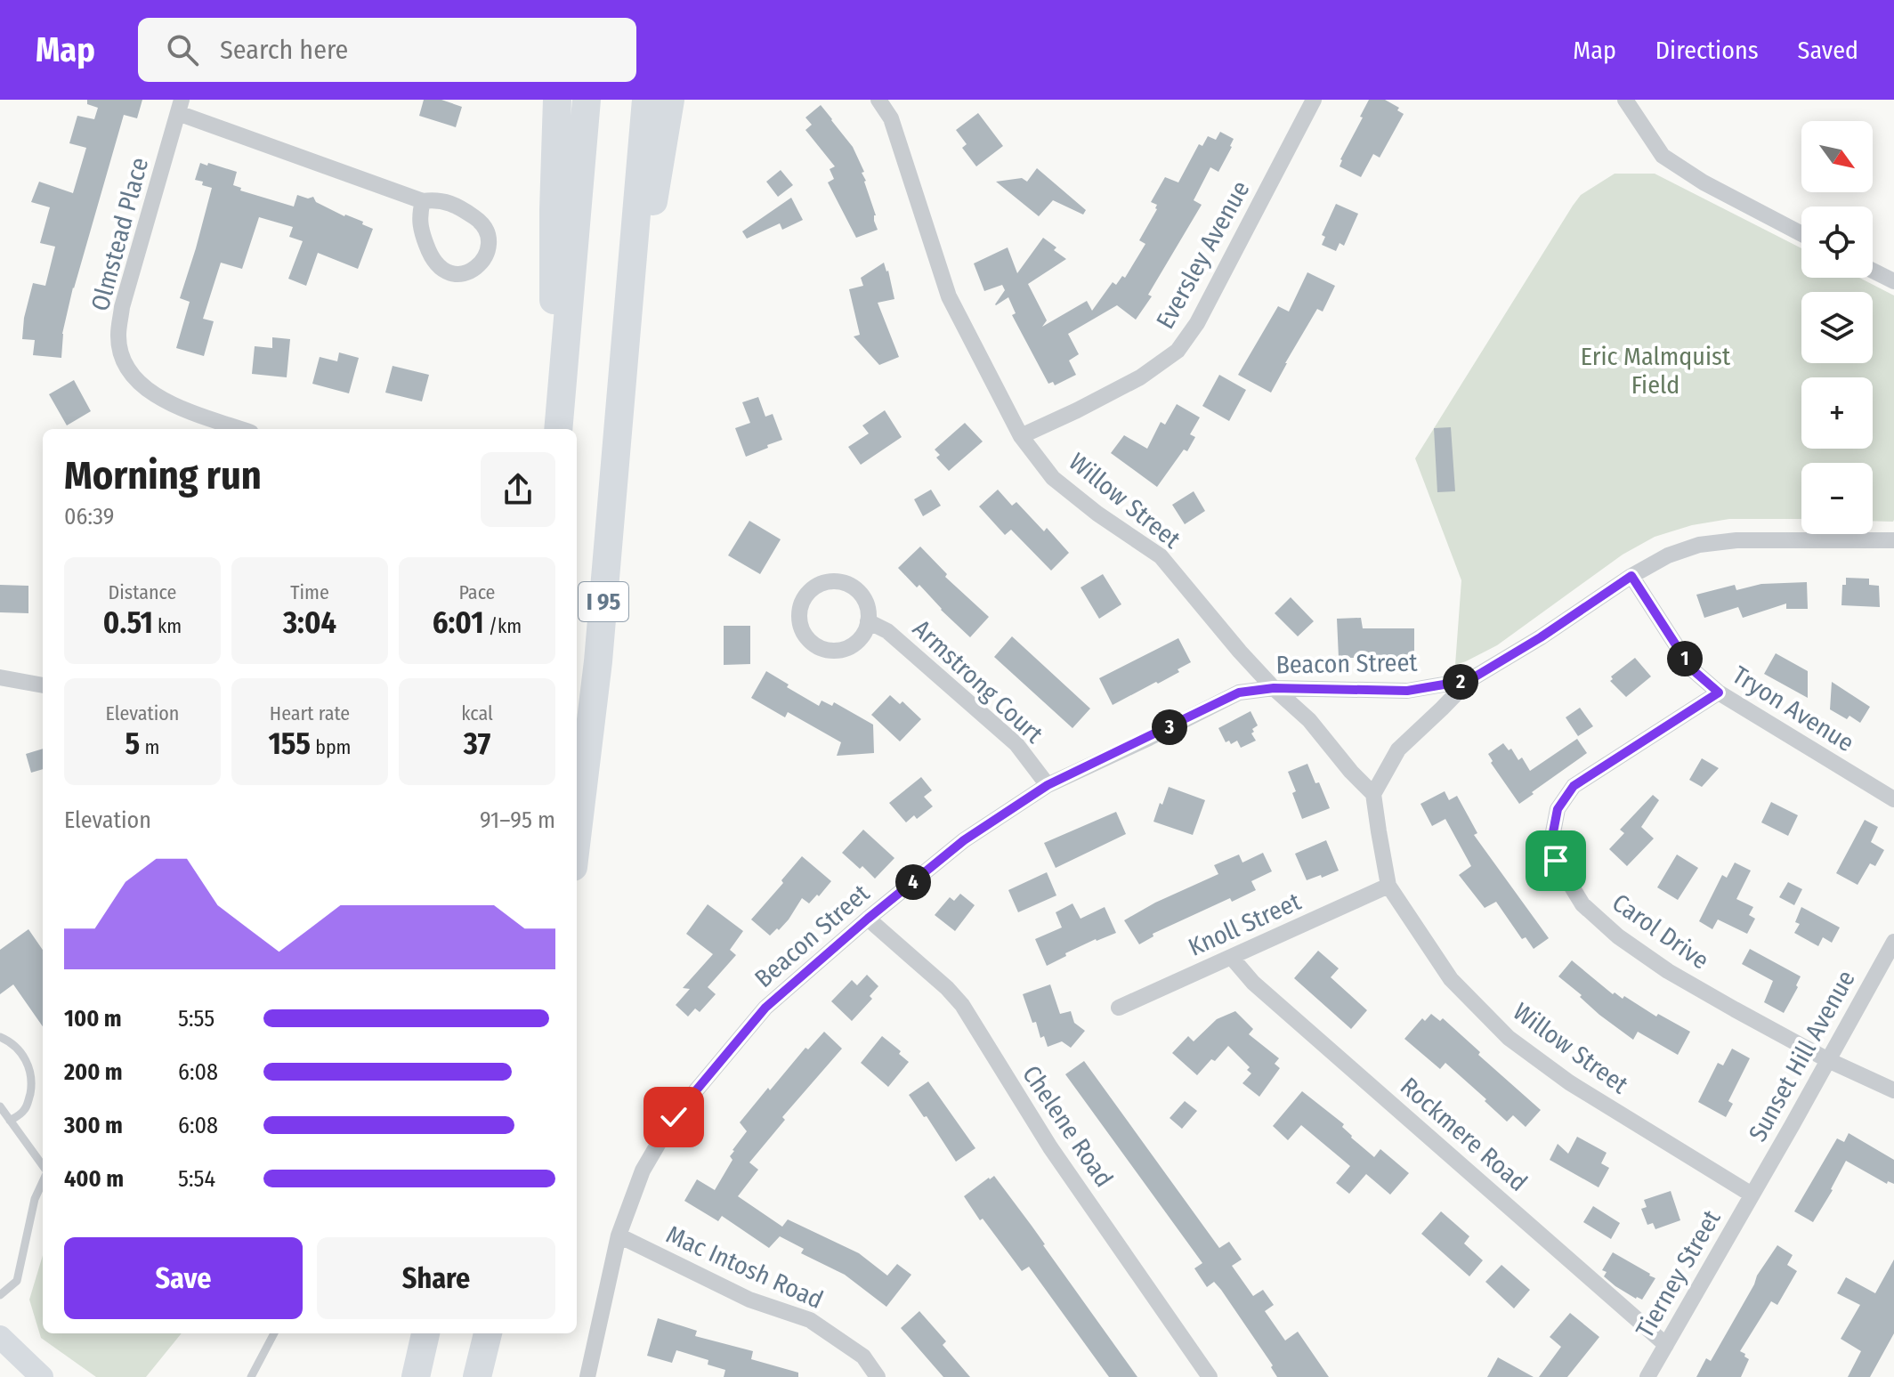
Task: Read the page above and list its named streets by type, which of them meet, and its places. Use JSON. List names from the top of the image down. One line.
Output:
{"streets":{"highway":["I 95"],"street":["Olmstead Place","Eversley Avenue","Willow Street","Beacon Street","Armstrong Court","Tryon Avenue","Knoll Street","Carol Drive","Sunset Hill Avenue","Chelene Road","Rockmere Road","Mac Intosh Road","Tierney Street"]},"crossings":[["Eversley Avenue","Willow Street"],["Willow Street","Beacon Street"],["Willow Street","Knoll Street"],["Willow Street","Sunset Hill Avenue"],["Willow Street","Tierney Street"],["Beacon Street","Armstrong Court"],["Beacon Street","Tryon Avenue"],["Beacon Street","Chelene Road"],["Beacon Street","Mac Intosh Road"],["Tryon Avenue","Carol Drive"],["Knoll Street","Rockmere Road"],["Carol Drive","Sunset Hill Avenue"],["Sunset Hill Avenue","Tierney Street"],["Rockmere Road","Tierney Street"]],"parks":["Eric Malmquist Field"],"north":"bottom right","page":{"header":"Map","search":"Search here","nav":["Map","Directions","Saved"],"map_buttons":["+","−"],"heading":["Morning run","06:39"],"stats":[["Distance","0.51 km"],["Time","3:04"],["Pace","6:01 /km"],["Elevation","5 m"],["Heart rate","155 bpm"],["kcal","37"]],"pins":["1","2","3","4"],"chart":["Elevation","91–95 m"],"list":[{"name":"100 m","note":"5:55"},{"name":"200 m","note":"6:08"},{"name":"300 m","note":"6:08"},{"name":"400 m","note":"5:54"}],"buttons":["Save","Share"]}}
